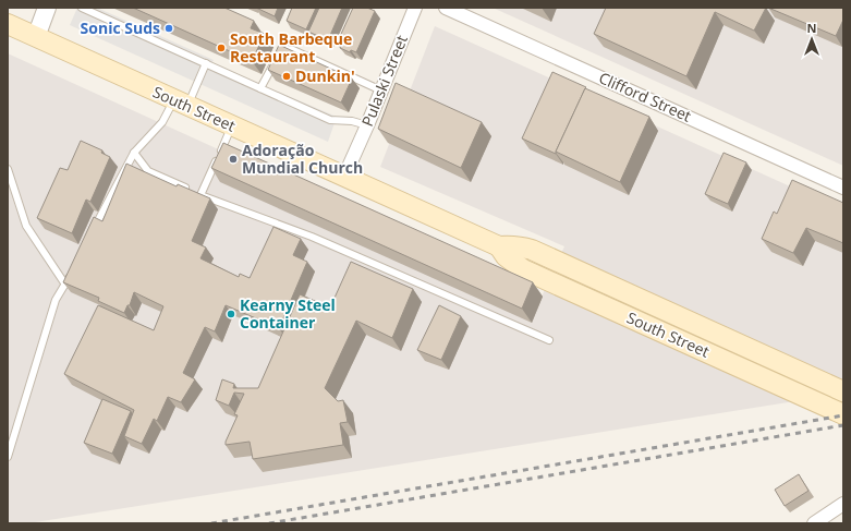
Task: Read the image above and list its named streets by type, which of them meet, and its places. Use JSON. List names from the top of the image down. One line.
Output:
{"streets":{"main road":["South Street"],"street":["Pulaski Street","Clifford Street"]},"crossings":[["Pulaski Street","South Street"]],"places":["Sonic Suds","South Barbeque Restaurant","Dunkin'","Adoração Mundial Church","Kearny Steel Container"],"north":"top"}
